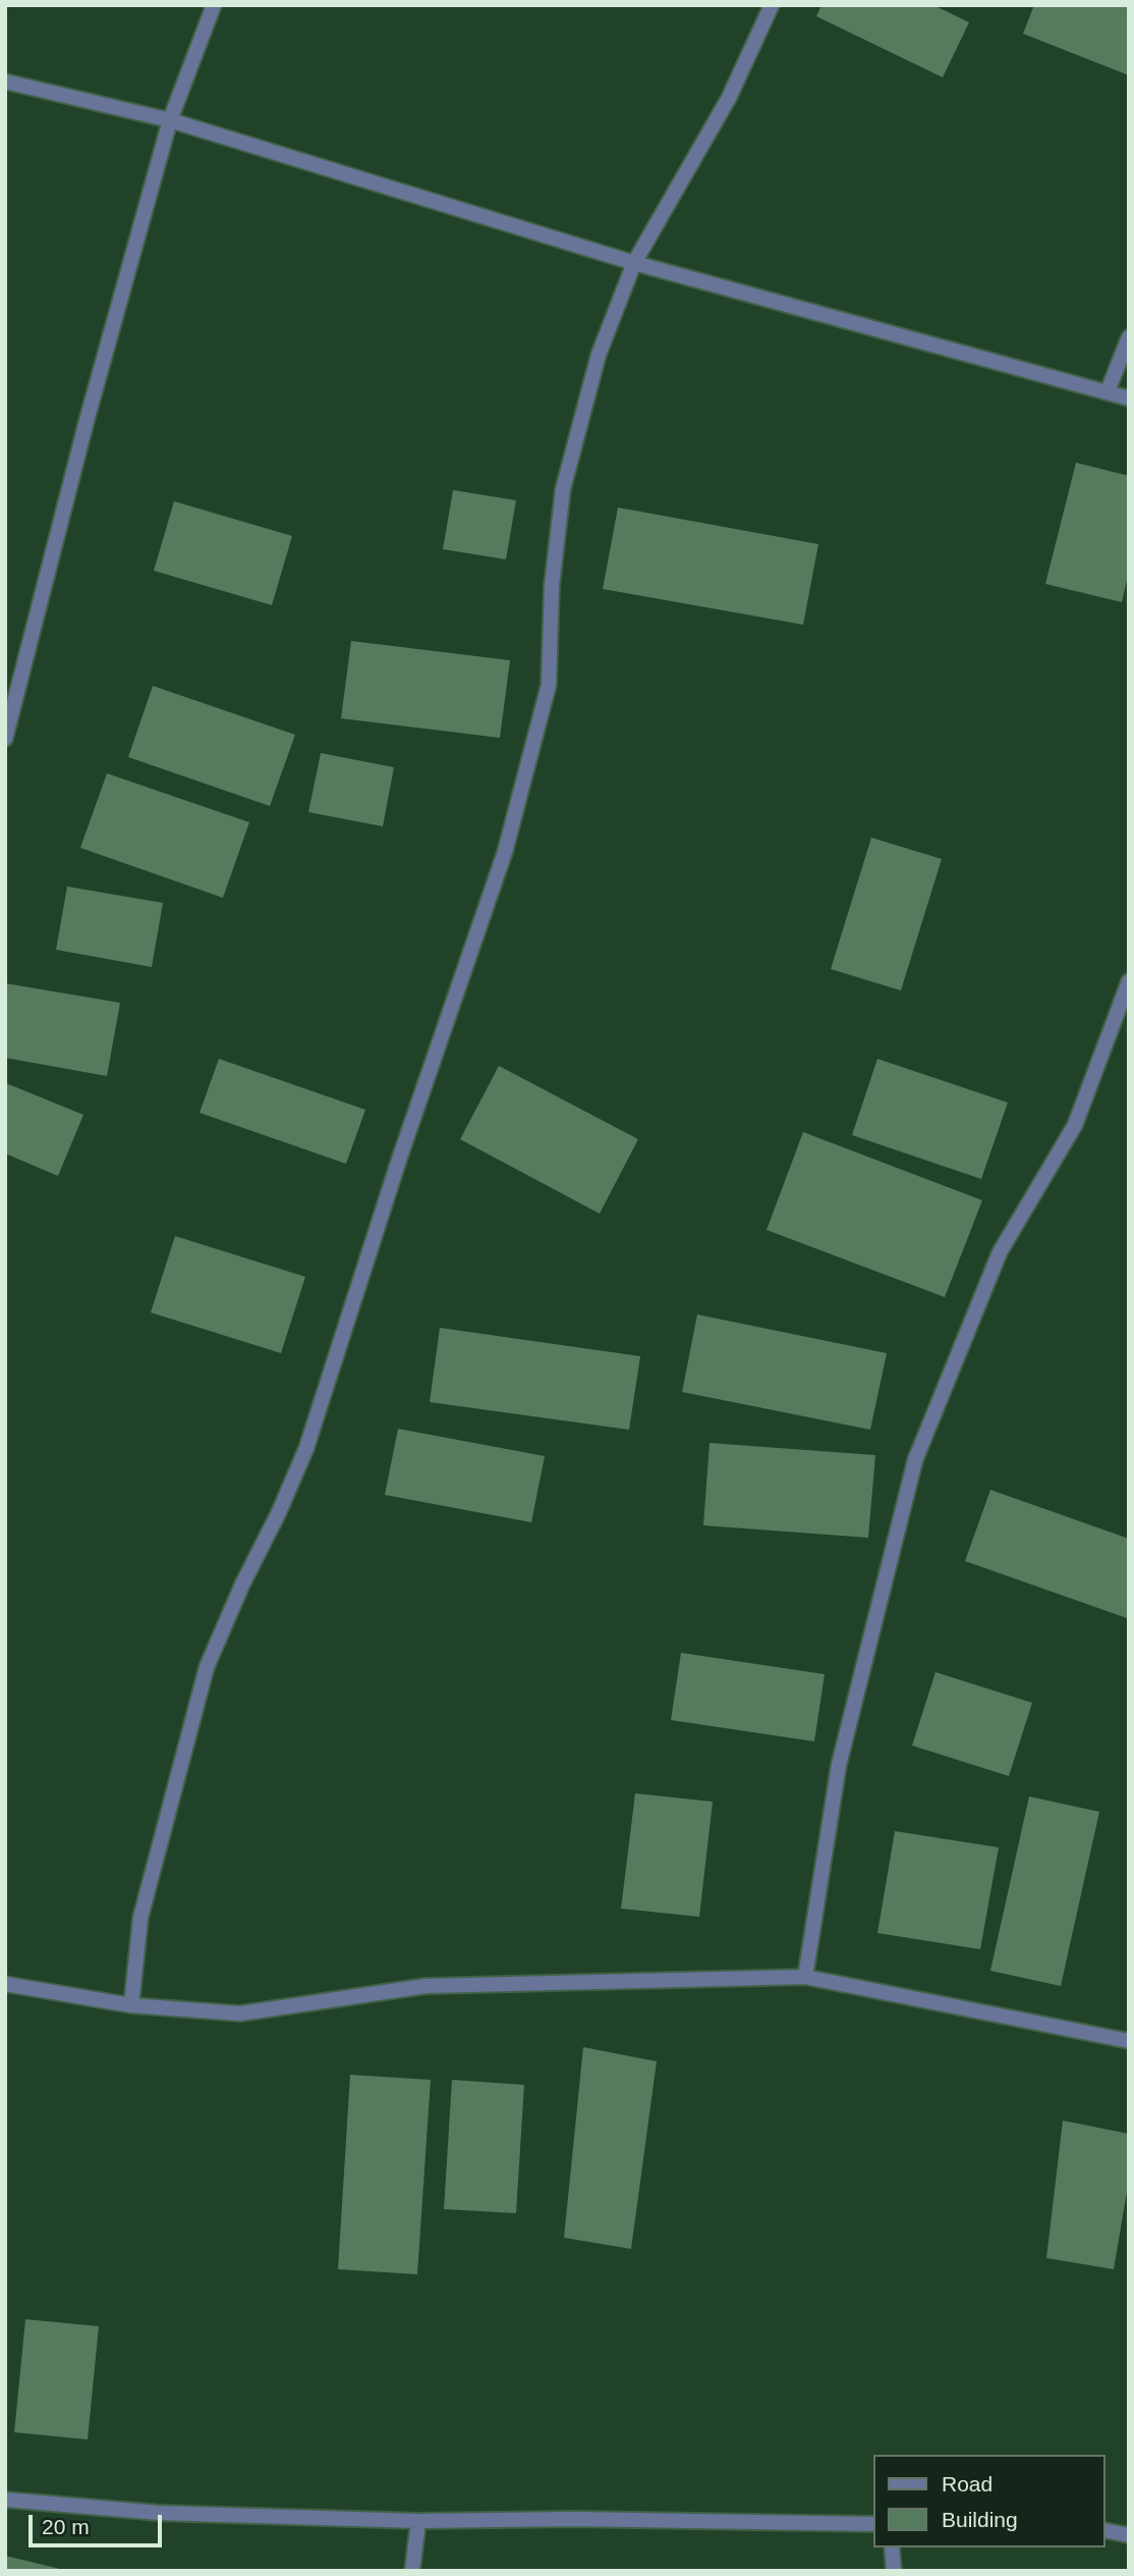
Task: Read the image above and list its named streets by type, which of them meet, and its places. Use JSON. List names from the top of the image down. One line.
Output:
{"legend":["Road","Building"],"scale_bar":"20 m"}
